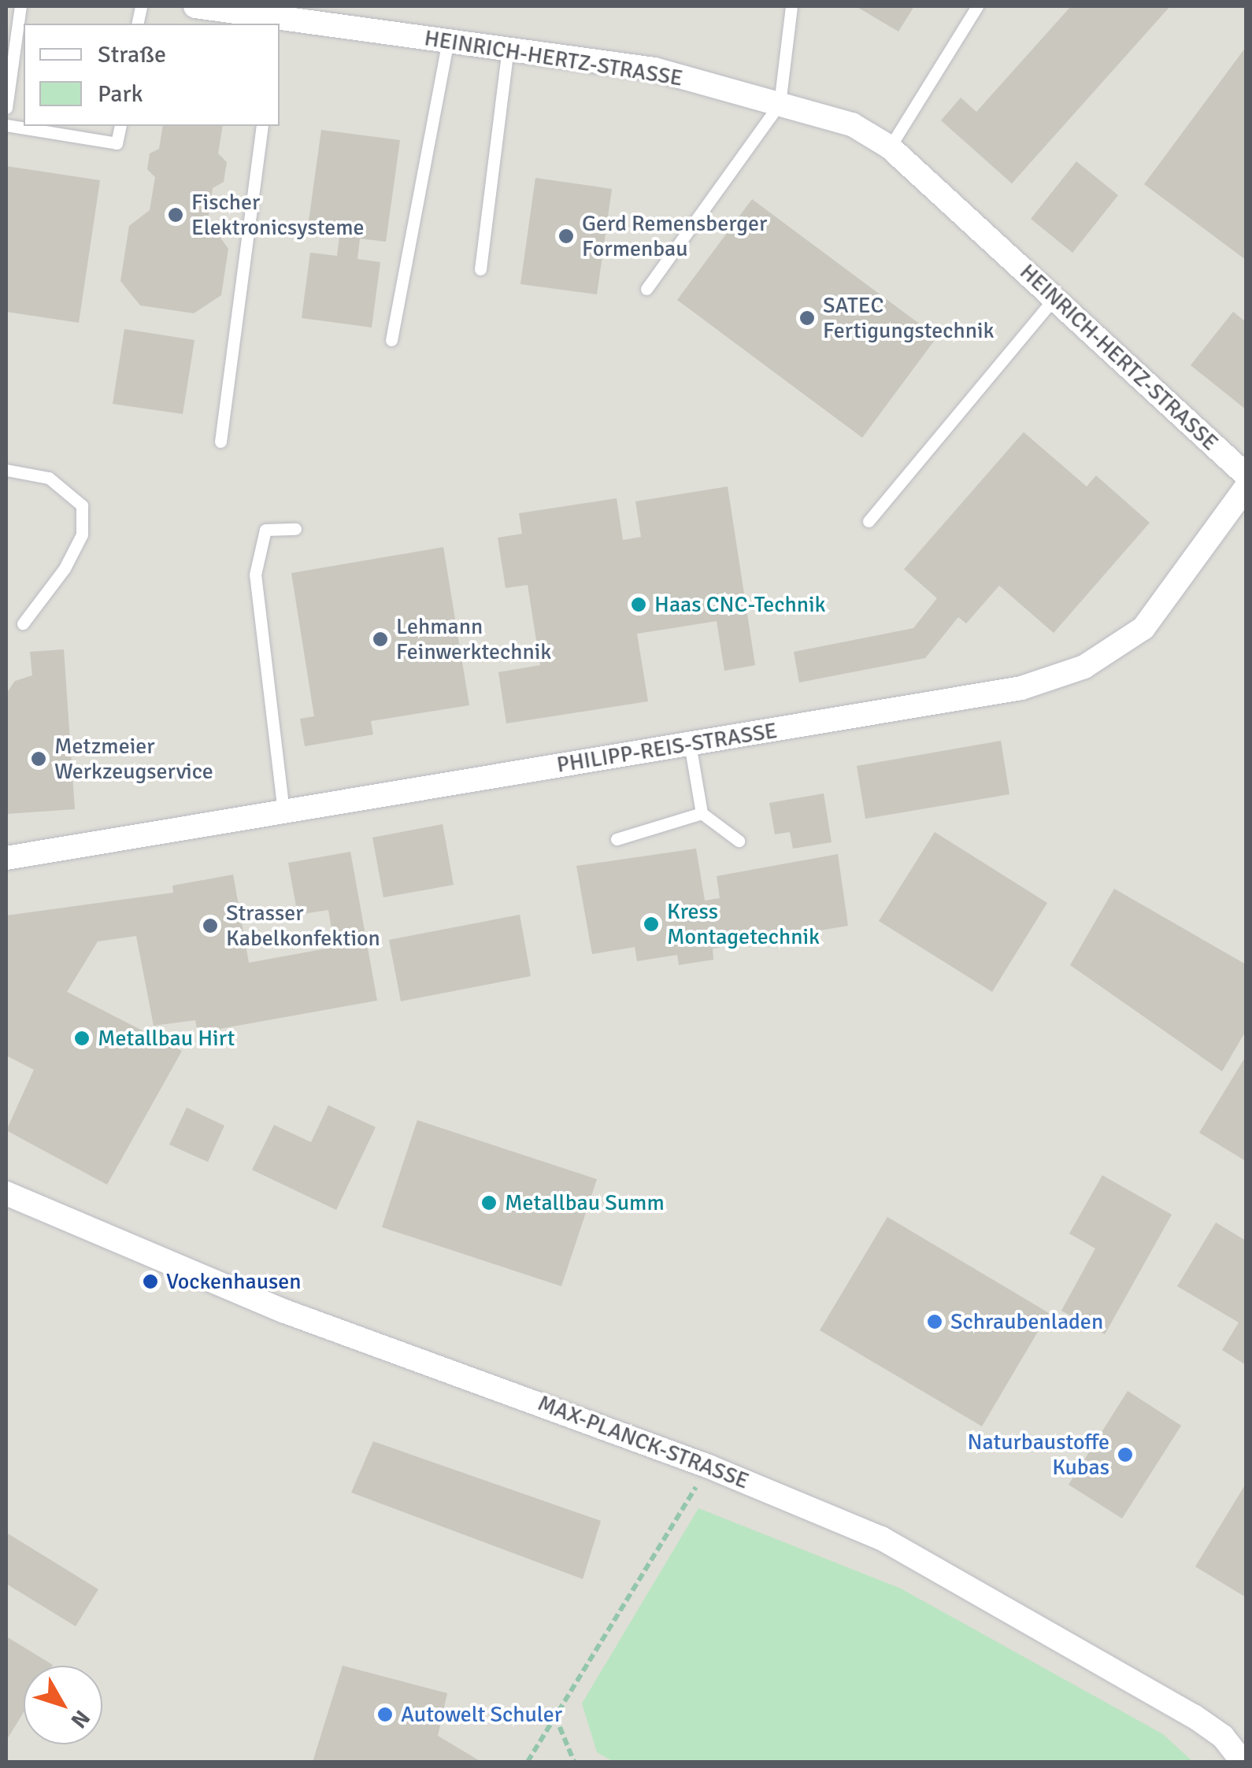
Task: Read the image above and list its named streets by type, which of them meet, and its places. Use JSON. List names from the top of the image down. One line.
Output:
{"streets":{"street":["HEINRICH-HERTZ-STRASSE","PHILIPP-REIS-STRASSE","MAX-PLANCK-STRASSE"]},"places":["Fischer Elektronicsysteme","Gerd Remensberger Formenbau","SATEC Fertigungstechnik","Haas CNC-Technik","Lehmann Feinwerktechnik","Metzmeier Werkzeugservice","Kress Montagetechnik","Strasser Kabelkonfektion","Metallbau Hirt","Metallbau Summ","Vockenhausen","Schraubenladen","Naturbaustoffe Kubas","Autowelt Schuler"],"legend":["Straße","Park"],"north":"bottom right"}
